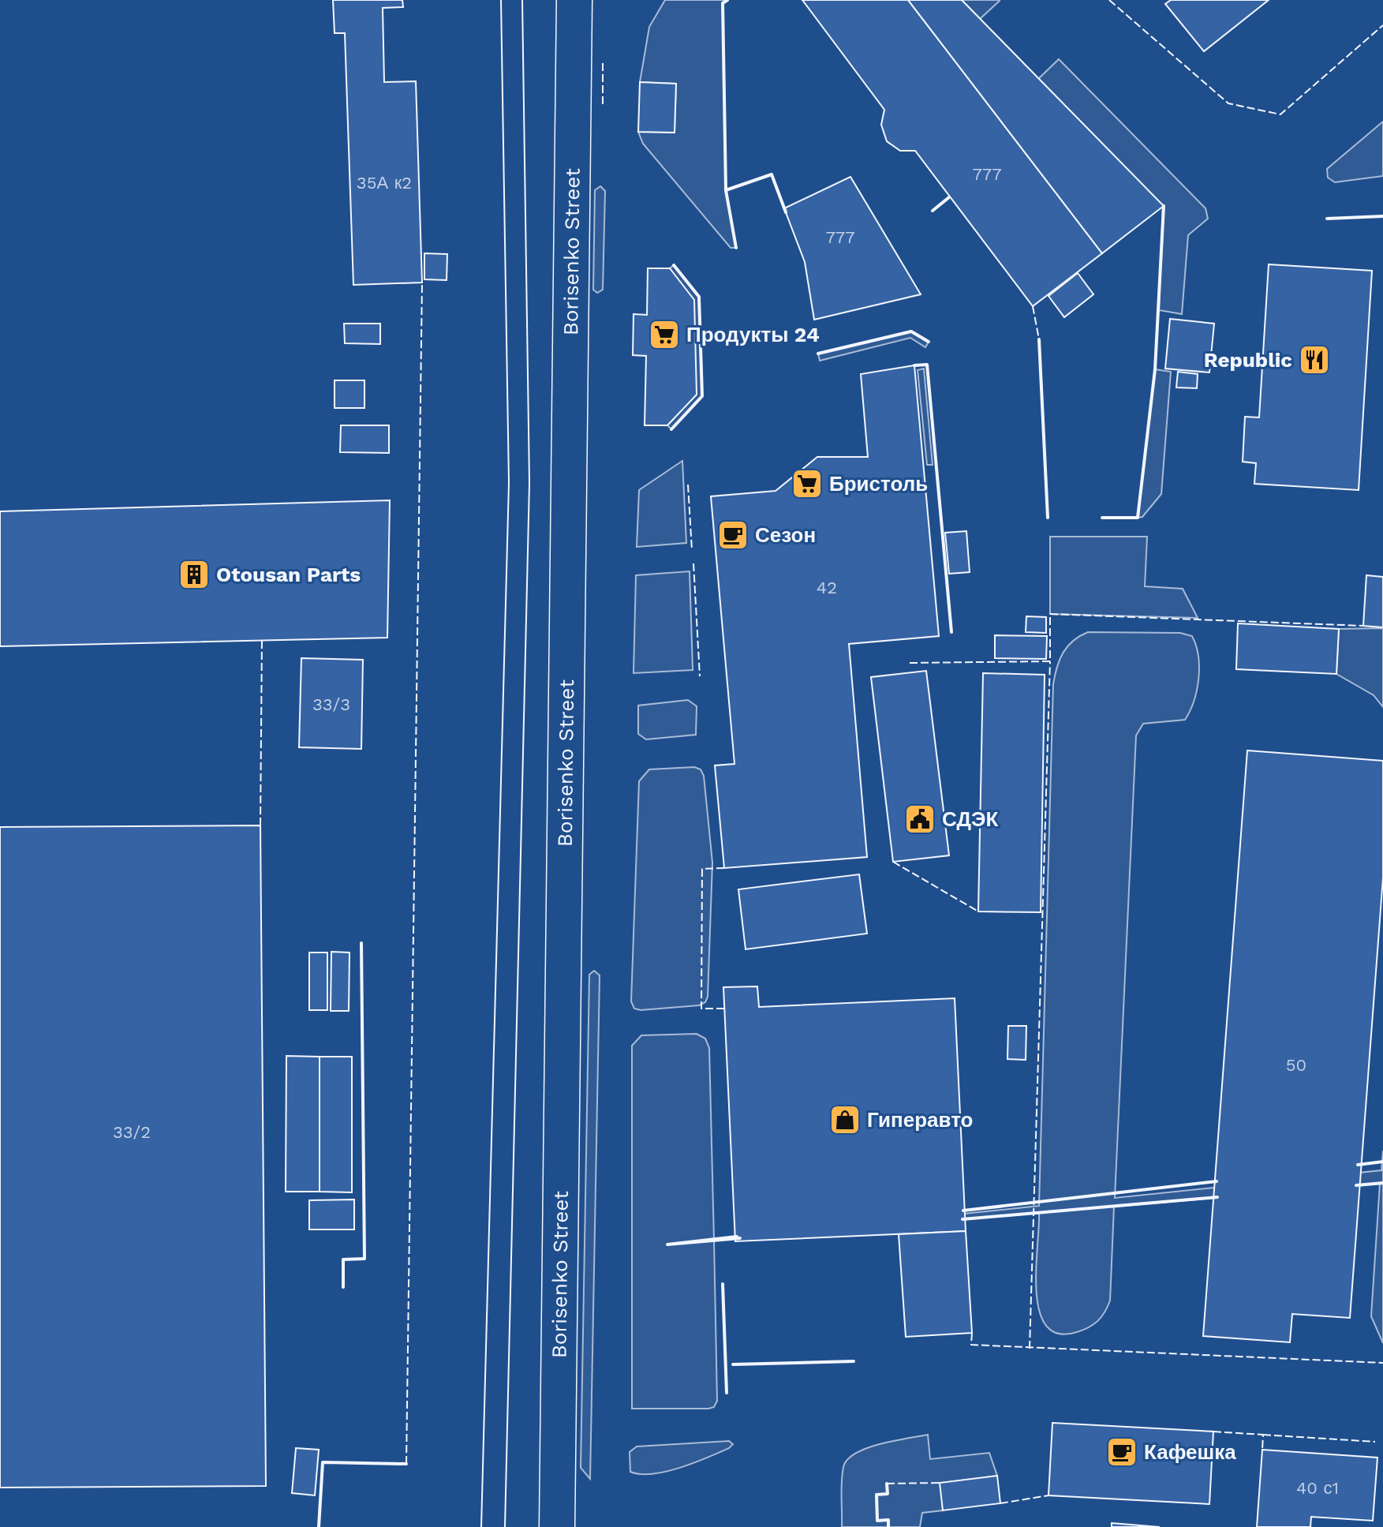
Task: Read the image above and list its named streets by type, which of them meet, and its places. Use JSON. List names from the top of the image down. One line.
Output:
{"streets":{"main road":["Borisenko Street"]},"places":{"supermarket":["Продукты 24","Бристоль"],"restaurant":["Republic"],"cafe":["Сезон","Кафешка"],"building":["Otousan Parts"],"public building":["СДЭК"],"shop":["Гиперавто"]},"house_numbers":["777","35А к2","777","42","33/3","50","33/2","40 с1"]}
